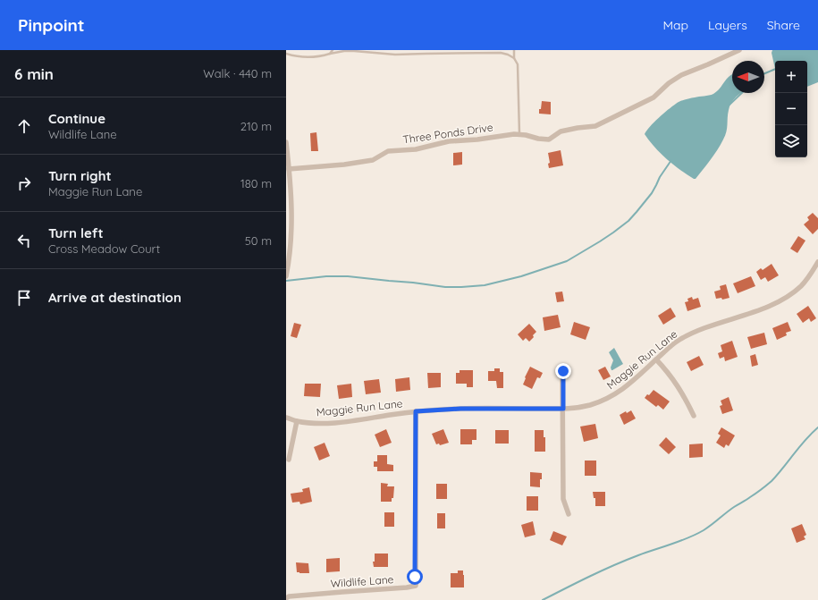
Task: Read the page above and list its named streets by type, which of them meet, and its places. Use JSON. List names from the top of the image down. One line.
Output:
{"streets":{"street":["Three Ponds Drive","Maggie Run Lane","Wildlife Lane"]},"crossings":[["Maggie Run Lane","Wildlife Lane"]],"north":"left","page":{"header":"Pinpoint","nav":["Map","Layers","Share"],"heading":["6 min","Walk · 440 m"],"map_buttons":["+","−"],"list":[["Continue","Wildlife Lane","210 m"],["Turn right","Maggie Run Lane","180 m"],["Turn left","Cross Meadow Court","50 m"],"Arrive at destination"]}}
